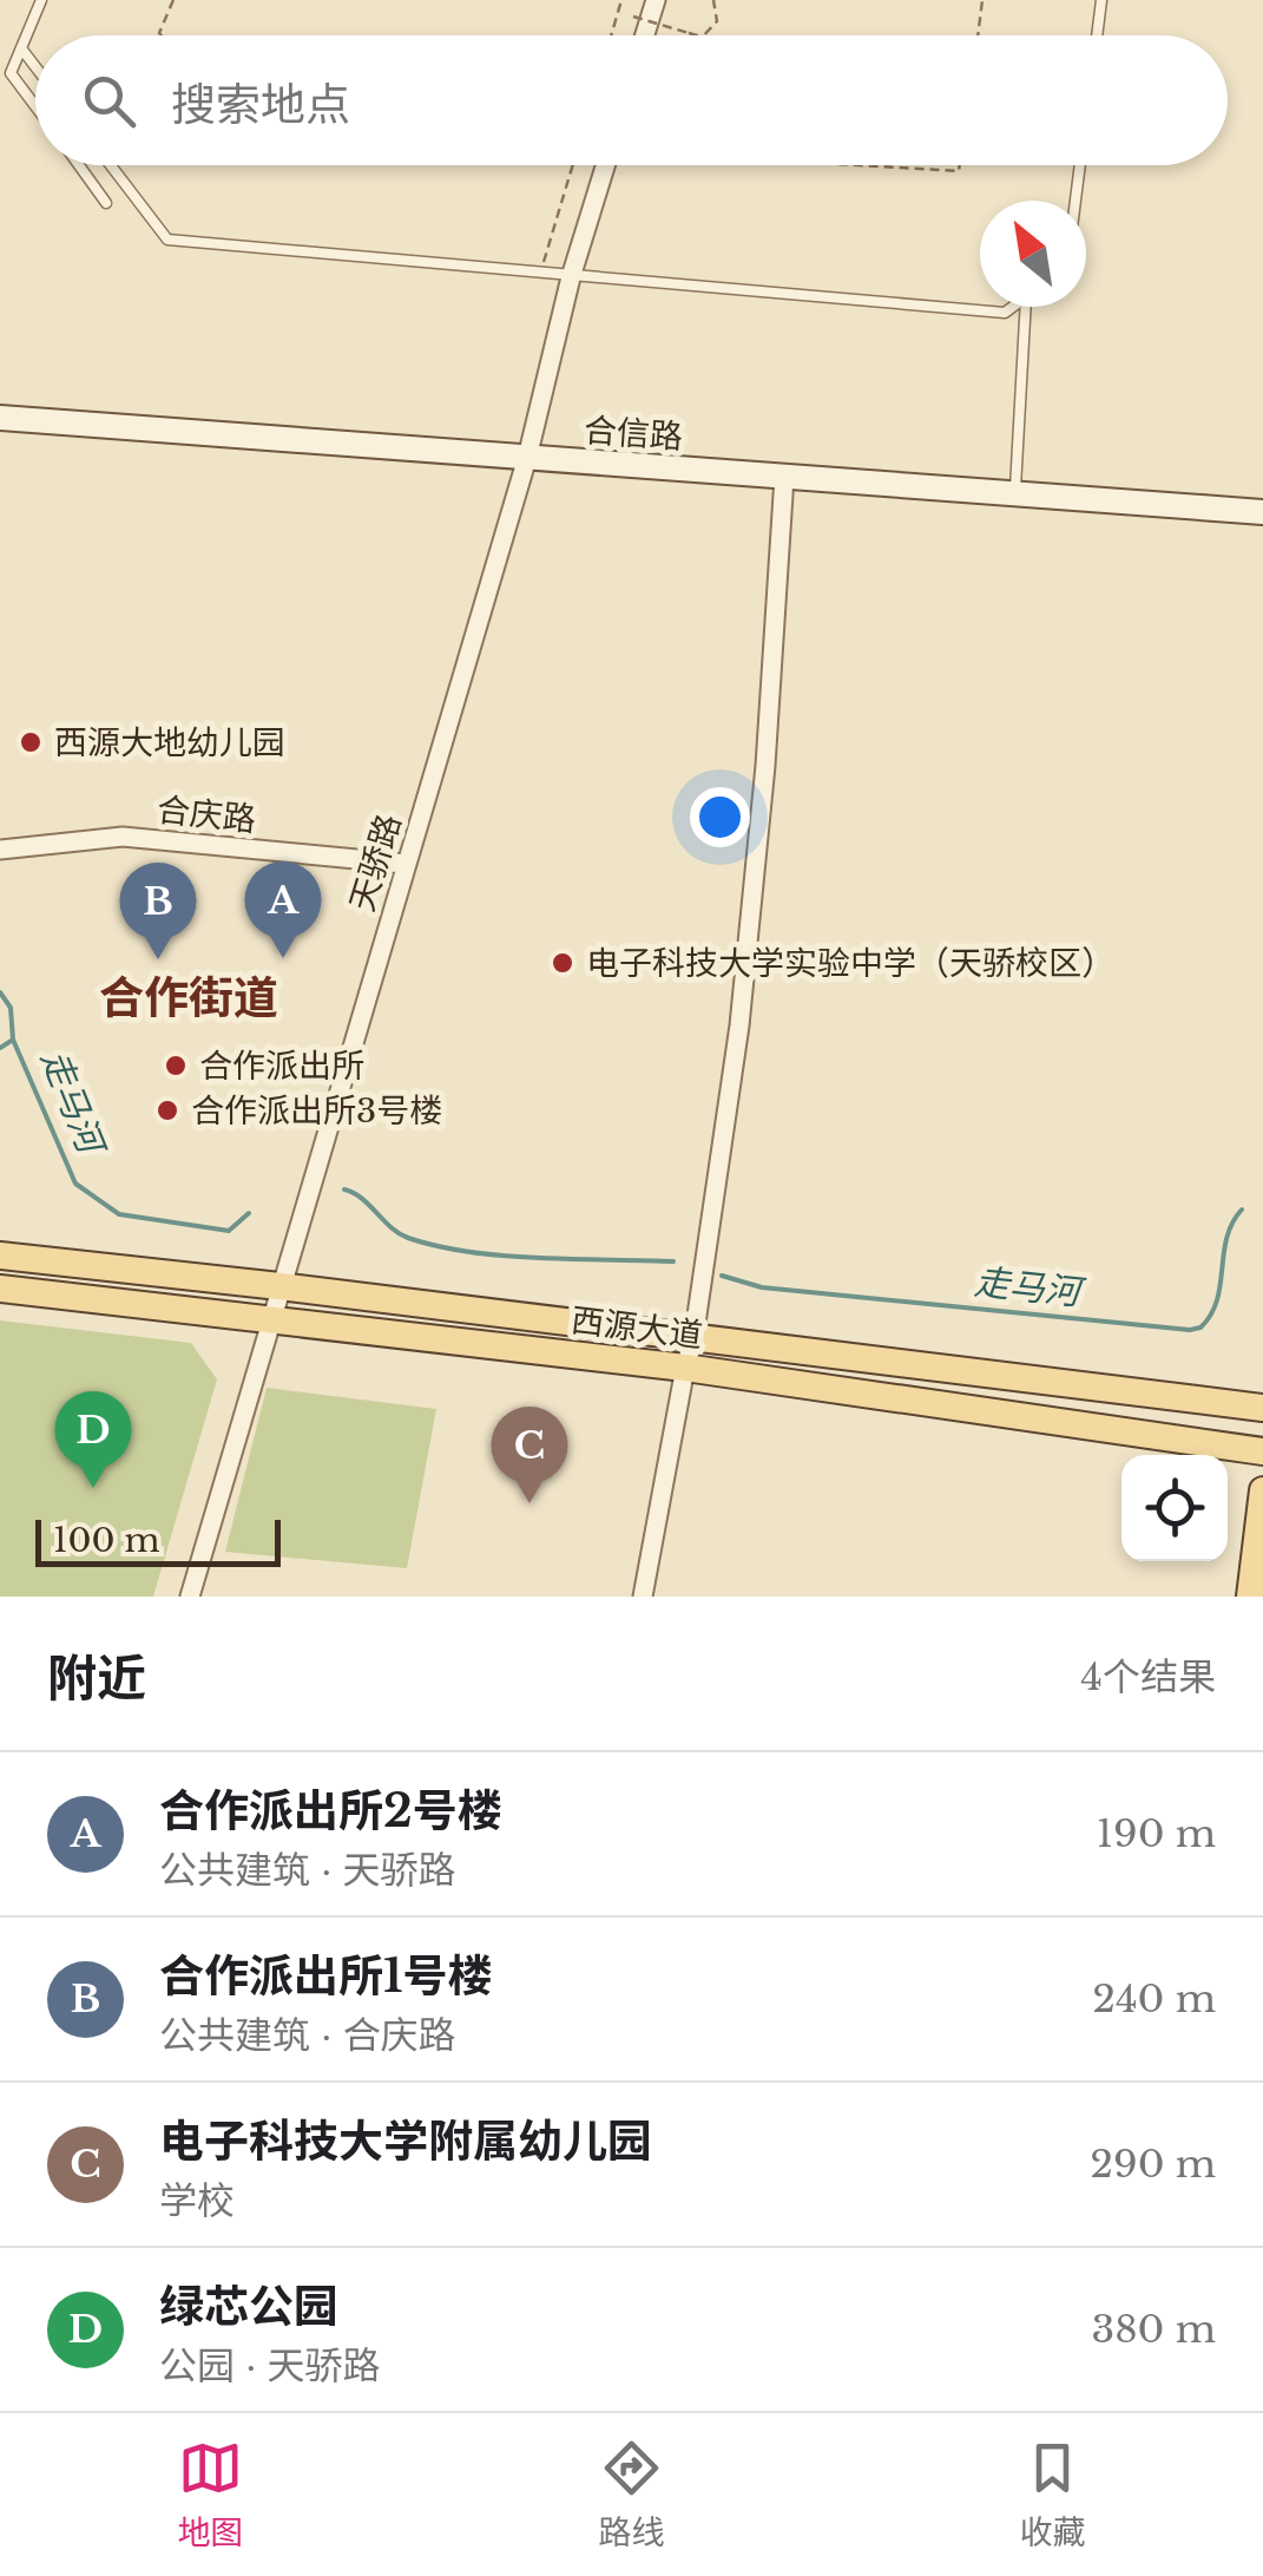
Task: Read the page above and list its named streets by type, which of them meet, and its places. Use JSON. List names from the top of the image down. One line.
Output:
{"streets":{"main road":["西源大道"],"street":["合信路","合庆路","天骄路"]},"crossings":[["合信路","天骄路"],["合庆路","天骄路"],["天骄路","西源大道"]],"districts":["合作街道"],"water":["走马河"],"places":["西源大地幼儿园","电子科技大学实验中学（天骄校区）","合作派出所","合作派出所3号楼"],"scale_bar":"100 m","north":"top left","page":{"search":"搜索地点","pins":["A","B","D","C"],"scale":"100 m","heading":["附近","4个结果"],"list":[{"mark":"A","name":"合作派出所2号楼","note":"公共建筑 · 天骄路","value":"190 m"},{"mark":"B","name":"合作派出所1号楼","note":"公共建筑 · 合庆路","value":"240 m"},{"mark":"C","name":"电子科技大学附属幼儿园","note":"学校","value":"290 m"},{"mark":"D","name":"绿芯公园","note":"公园 · 天骄路","value":"380 m"}],"nav":["地图","路线","收藏"]}}
